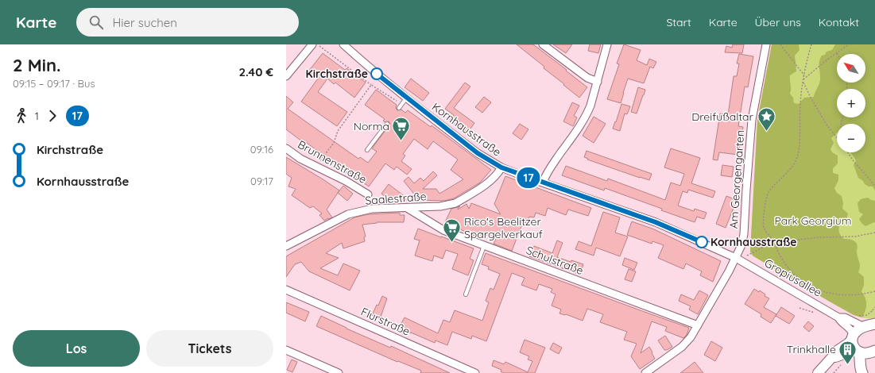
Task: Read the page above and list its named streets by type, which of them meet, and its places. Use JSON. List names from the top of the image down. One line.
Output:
{"streets":{"street":["Kornhausstraße","Brunnenstraße","Am Georgengarten","Saalestraße","Schulstraße","Gropiusallee","Flurstraße"]},"crossings":[["Kornhausstraße","Am Georgengarten"],["Kornhausstraße","Saalestraße"],["Kornhausstraße","Gropiusallee"],["Am Georgengarten","Schulstraße"],["Am Georgengarten","Gropiusallee"],["Saalestraße","Schulstraße"]],"parks":["Park Georgium"],"places":{"other":["Kirchstraße","Kornhausstraße"],"place":["Dreifußaltar"],"supermarket":["Norma","Rico's Beelitzer Spargelverkauf"],"building":["Trinkhalle"]},"lines":["bus line 17"],"north":"top left","page":{"header":"Karte","search":"Hier suchen","nav":["Start","Karte","Über uns","Kontakt"],"heading":["2 Min.","09:15 – 09:17 · Bus","2.40 €"],"on_map":"17","map_buttons":["+","−"],"legs":["1","17"],"list":[{"name":"Kirchstraße","value":"09:16"},{"name":"Kornhausstraße","value":"09:17"}],"buttons":["Los","Tickets"]}}
